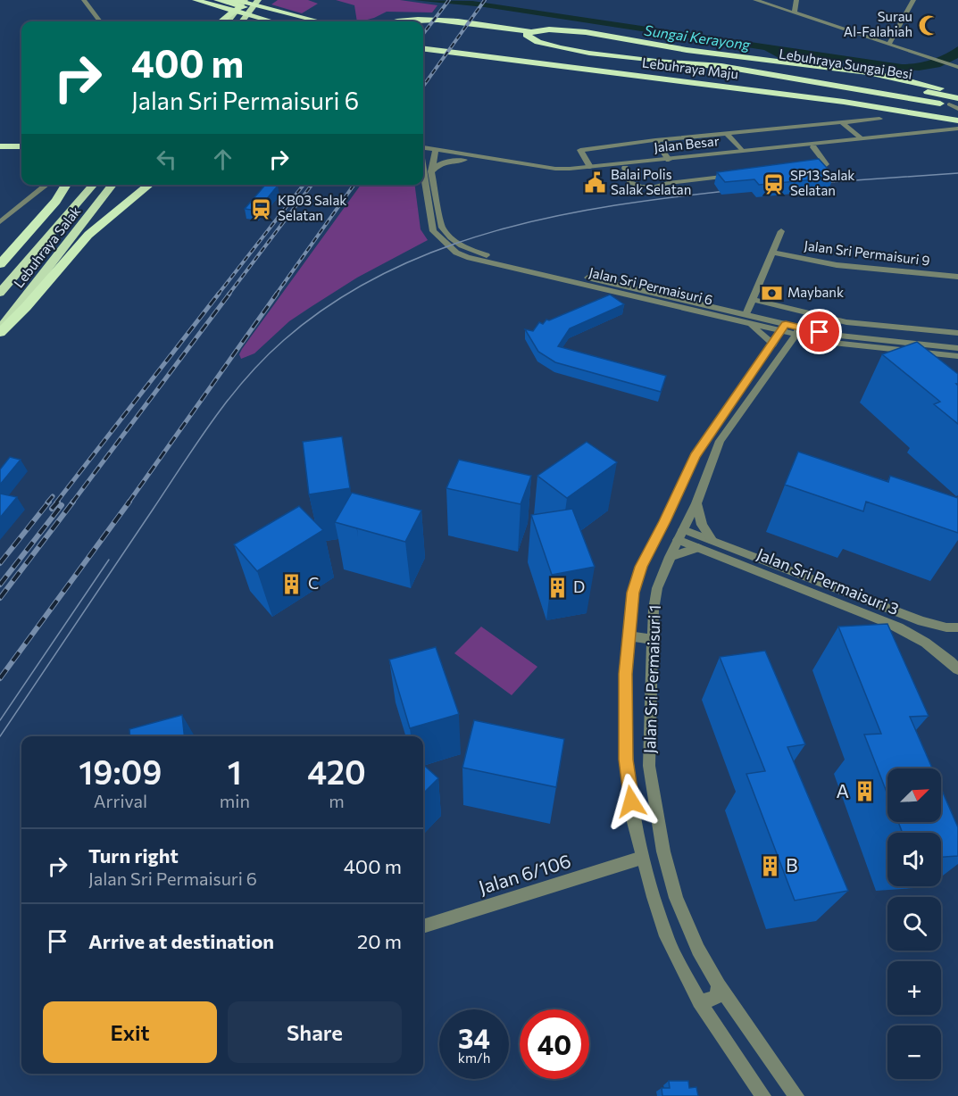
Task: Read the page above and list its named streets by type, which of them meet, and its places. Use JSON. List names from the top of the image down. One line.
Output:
{"streets":{"highway":["Lebuhraya Sungai Besi","Lebuhraya Maju","Lebuhraya Salak"],"street":["Jalan Besar","Jalan Sri Permaisuri 9","Jalan Sri Permaisuri 6","Jalan Sri Permaisuri 3","Jalan Sri Permaisuri 1","Jalan 6/106"]},"crossings":[["Jalan Besar","Jalan Sri Permaisuri 6"],["Jalan Sri Permaisuri 6","Jalan Sri Permaisuri 1"],["Jalan Sri Permaisuri 3","Jalan Sri Permaisuri 1"],["Jalan Sri Permaisuri 1","Jalan 6/106"]],"water":["Sungai Kerayong"],"places":{"mosque":["Surau Al-Falahiah"],"public building":["Balai Polis Salak Selatan"],"station":["SP13 Salak Selatan","KB03 Salak Selatan"],"bank":["Maybank"],"building":["C","D","A","B"]},"north":"top right","page":{"turn":["400 m","Jalan Sri Permaisuri 6"],"eta":["19:09","Arrival","1","min","420","m"],"map_buttons":["+","−"],"list":[{"name":"Turn right","note":"Jalan Sri Permaisuri 6","value":"400 m"},{"name":"Arrive at destination","value":"20 m"}],"buttons":["Exit","Share"],"speed":"34 km/h","limit":"40"}}
